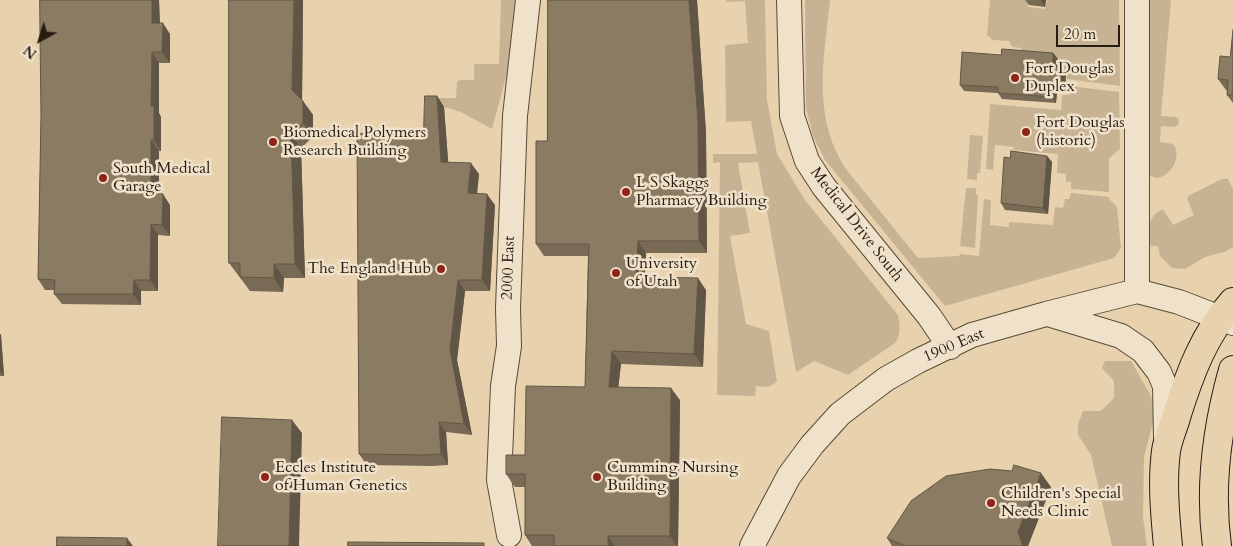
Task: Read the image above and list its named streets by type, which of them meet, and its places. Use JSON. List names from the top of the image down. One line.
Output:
{"streets":{"street":["Medical Drive South","2000 East","1900 East"]},"crossings":[["Medical Drive South","1900 East"]],"places":["Fort Douglas Duplex","Fort Douglas (historic)","Biomedical Polymers Research Building","South Medical Garage","L S Skaggs Pharmacy Building","The England Hub","University of Utah","Eccles Institute of Human Genetics","Cumming Nursing Building","Children's Special Needs Clinic"],"scale_bar":"20 m","north":"bottom left"}
